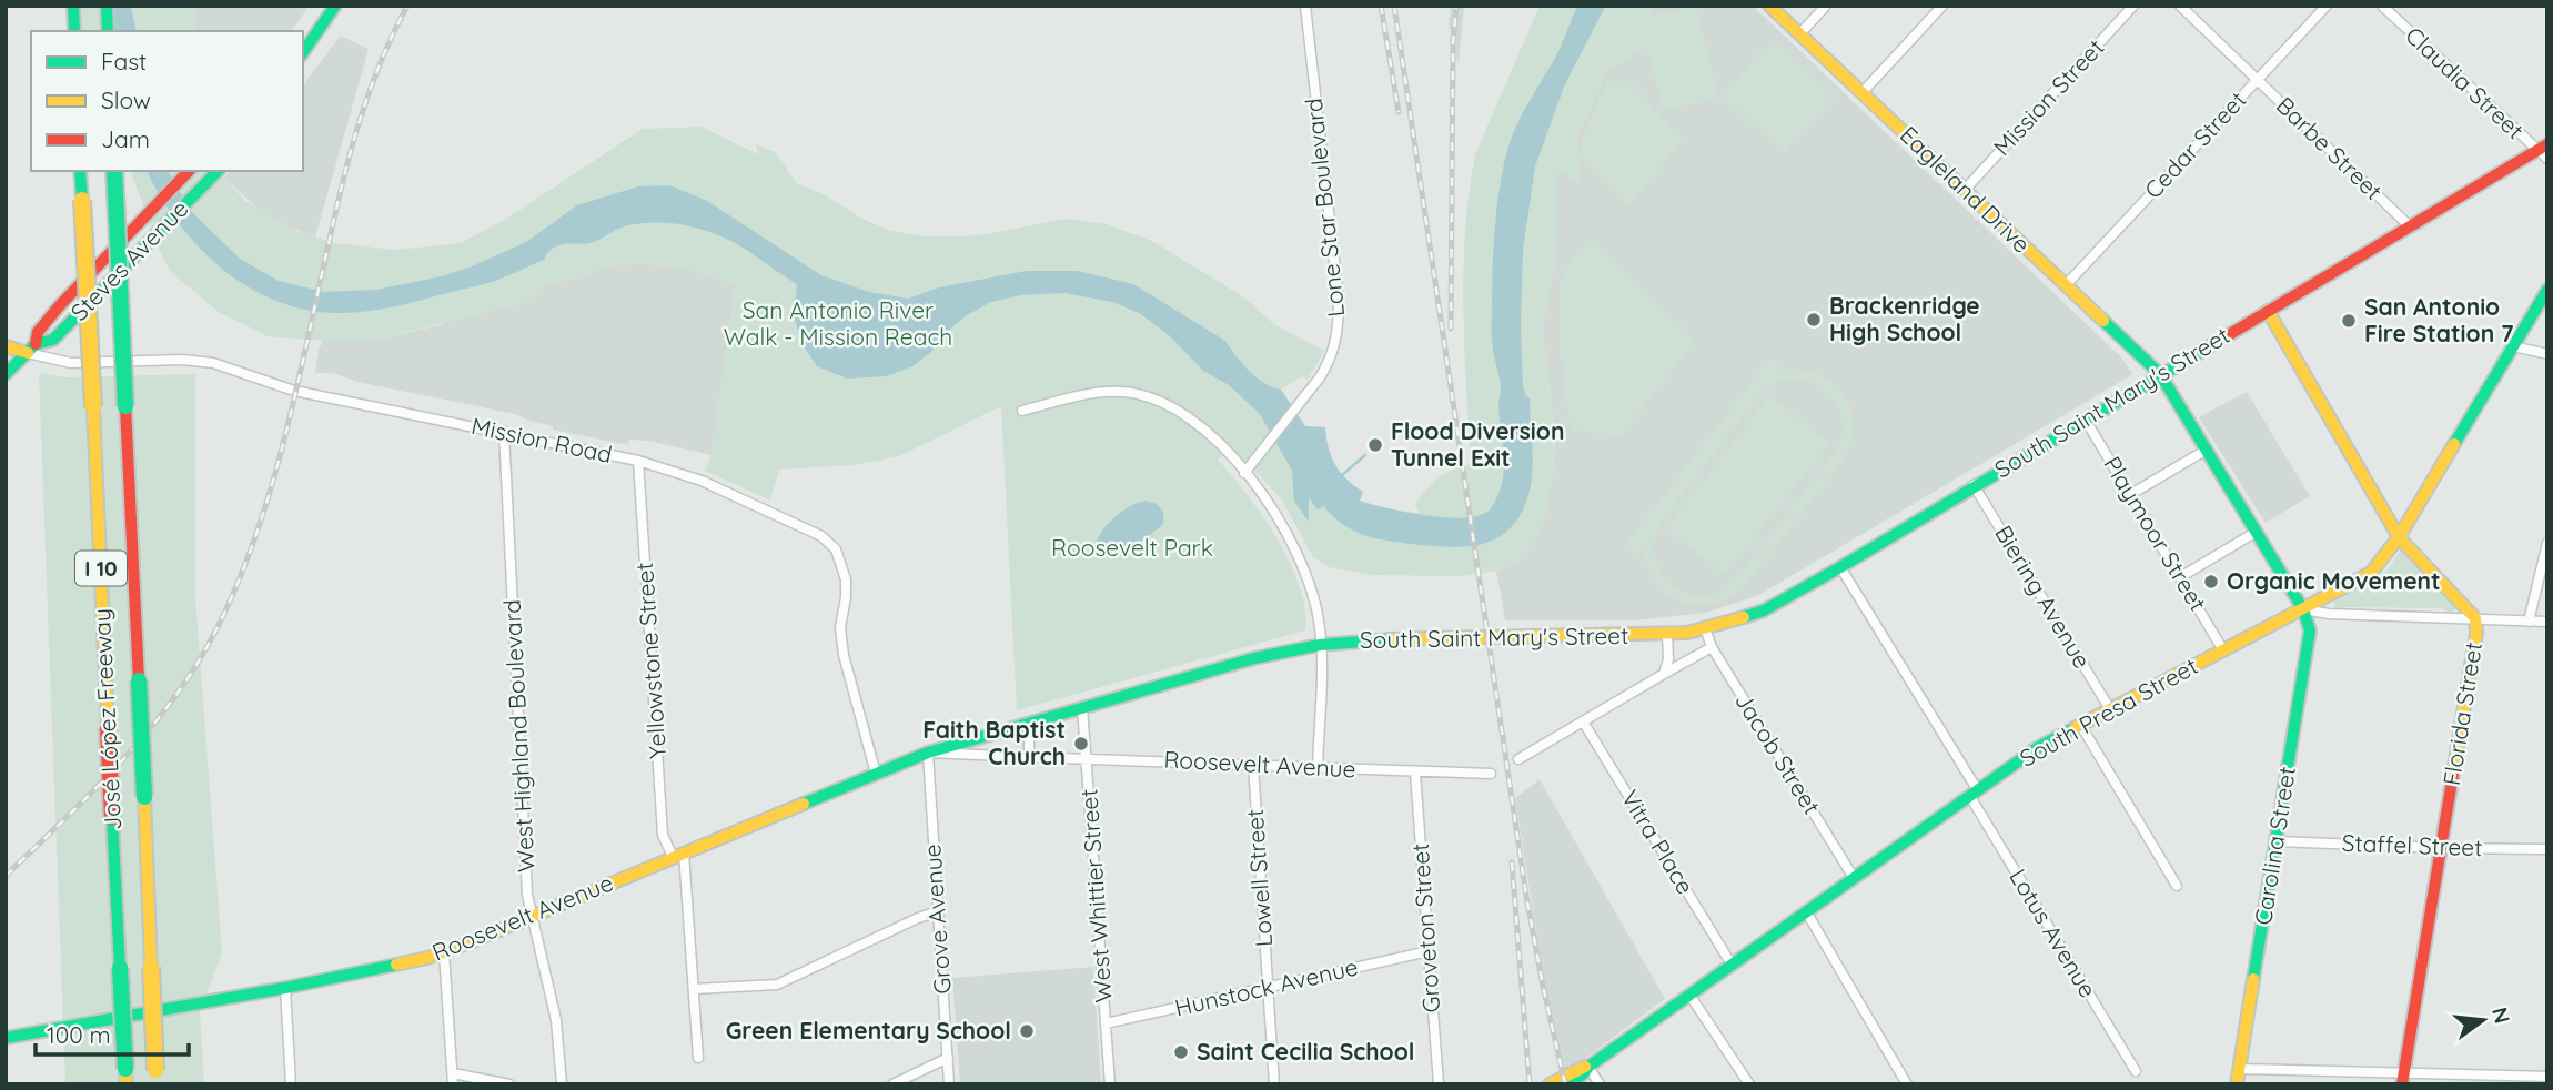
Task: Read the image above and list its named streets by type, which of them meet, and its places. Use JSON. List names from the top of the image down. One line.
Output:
{"streets":{"main road":["Eagleland Drive","Steves Avenue","South Saint Mary's Street","Mission Road","I 10","South Presa Street","Florida Street","José López Freeway","Roosevelt Avenue","Carolina Street"],"street":["Claudia Street","Mission Street","Cedar Street","Barbe Street","Lone Star Boulevard","Playmoor Street","Biering Avenue","Yellowstone Street","West Highland Boulevard","Jacob Street","Vitra Place","Staffel Street","Lowell Street","West Whittier Street","Grove Avenue","Groveton Street","Lotus Avenue","Hunstock Avenue"]},"crossings":[["Claudia Street","South Saint Mary's Street"],["Mission Street","Eagleland Drive"],["Cedar Street","Barbe Street"],["Cedar Street","Eagleland Drive"],["Barbe Street","South Saint Mary's Street"],["Eagleland Drive","South Saint Mary's Street"],["Eagleland Drive","South Presa Street"],["Eagleland Drive","Carolina Street"],["Steves Avenue","Mission Road"],["South Saint Mary's Street","Playmoor Street"],["South Saint Mary's Street","Biering Avenue"],["South Saint Mary's Street","Florida Street"],["South Saint Mary's Street","Jacob Street"],["South Saint Mary's Street","Roosevelt Avenue"],["South Saint Mary's Street","Lotus Avenue"],["Mission Road","Yellowstone Street"],["Mission Road","West Highland Boulevard"],["Mission Road","Roosevelt Avenue"],["Playmoor Street","South Presa Street"],["Biering Avenue","South Presa Street"],["Yellowstone Street","Roosevelt Avenue"],["South Presa Street","Florida Street"],["South Presa Street","Jacob Street"],["South Presa Street","Vitra Place"],["South Presa Street","Carolina Street"],["South Presa Street","Lotus Avenue"],["Florida Street","Staffel Street"],["West Highland Boulevard","Roosevelt Avenue"],["Roosevelt Avenue","Lowell Street"],["Roosevelt Avenue","West Whittier Street"],["Roosevelt Avenue","Grove Avenue"],["Roosevelt Avenue","Groveton Street"],["Carolina Street","Staffel Street"],["Lowell Street","Hunstock Avenue"],["West Whittier Street","Hunstock Avenue"],["Groveton Street","Hunstock Avenue"]],"parks":["San Antonio River Walk - Mission Reach","Roosevelt Park"],"places":["Brackenridge High School","San Antonio Fire Station 7","Flood Diversion Tunnel Exit","Organic Movement","Faith Baptist Church","Green Elementary School","Saint Cecilia School"],"legend":["Fast","Slow","Jam"],"scale_bar":"100 m","north":"right"}
